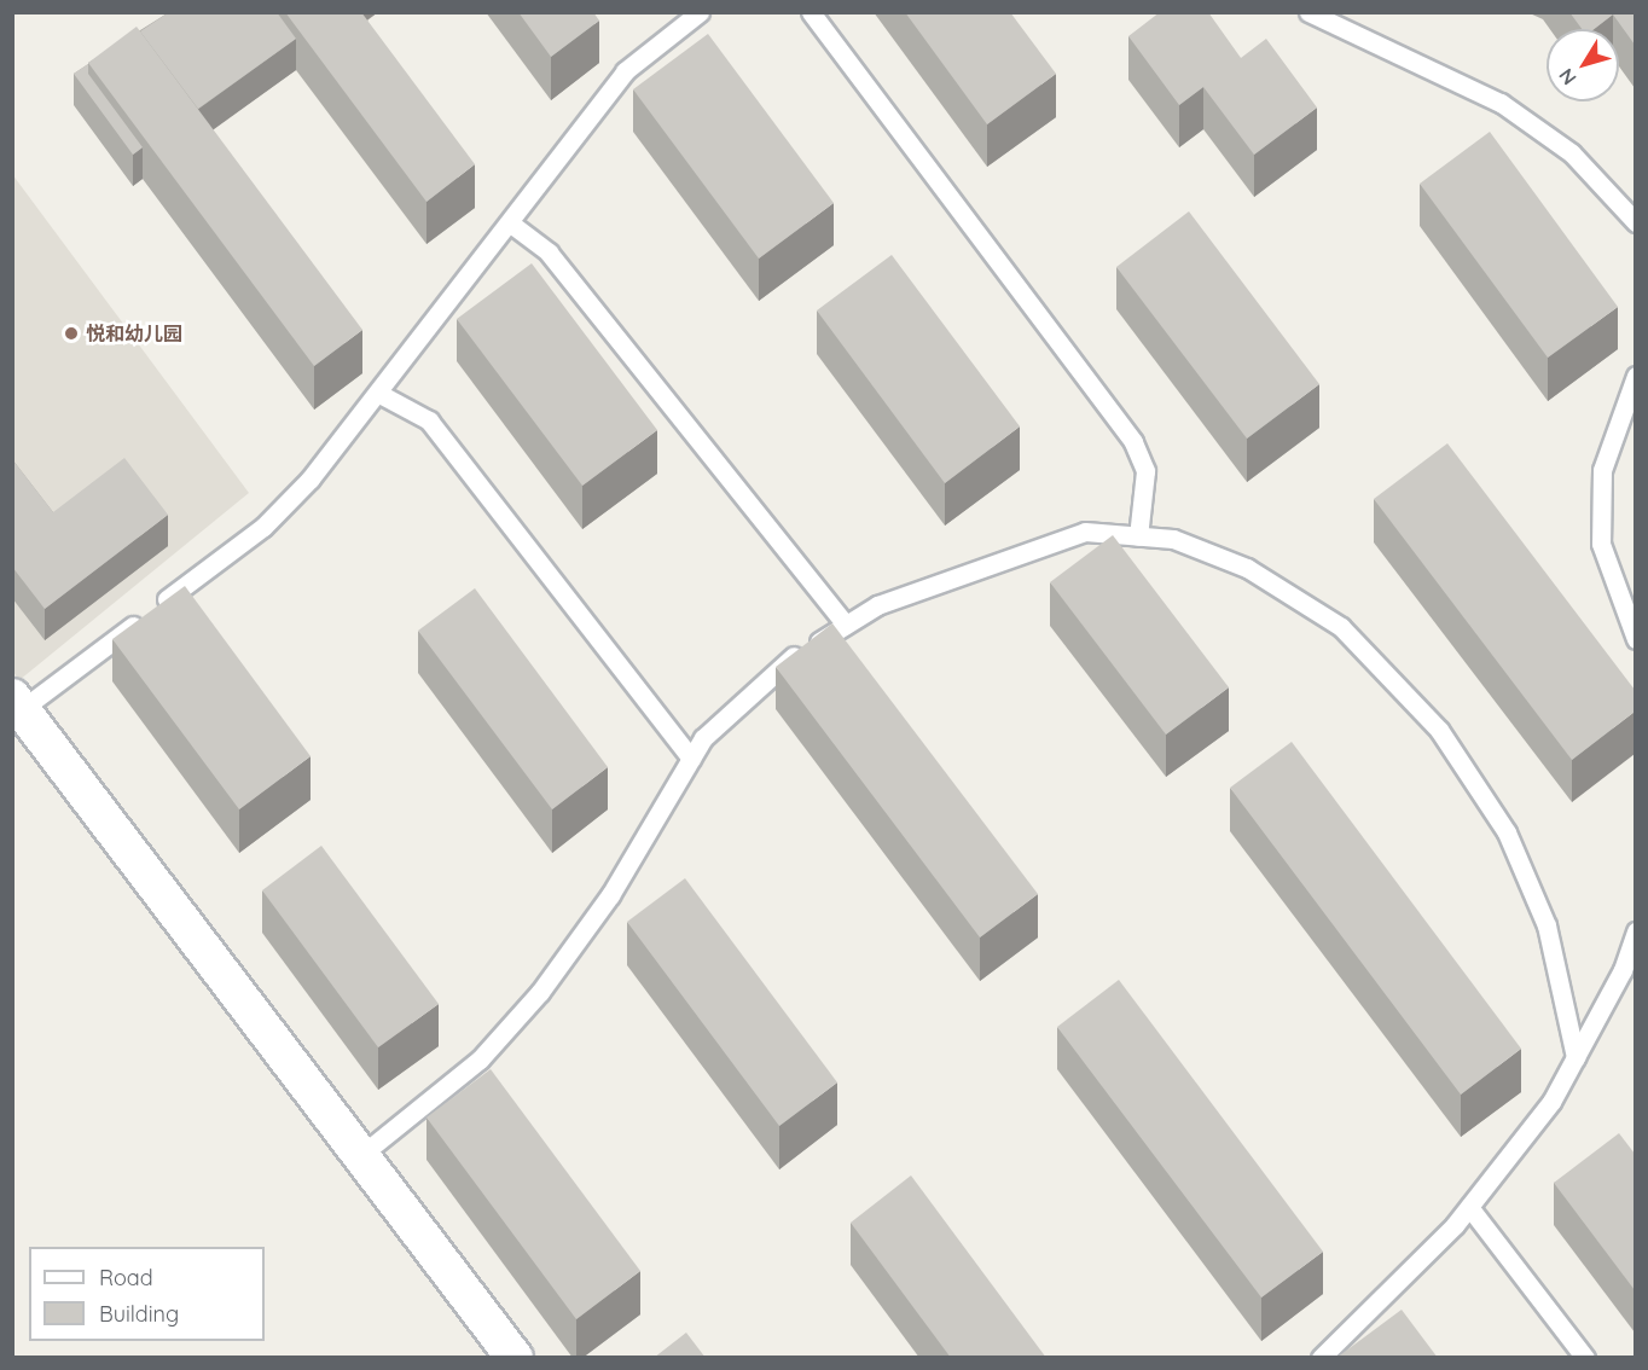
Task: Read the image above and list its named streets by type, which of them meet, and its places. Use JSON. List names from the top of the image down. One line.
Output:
{"places":["悦和幼儿园"],"legend":["Road","Building"],"north":"bottom left"}
